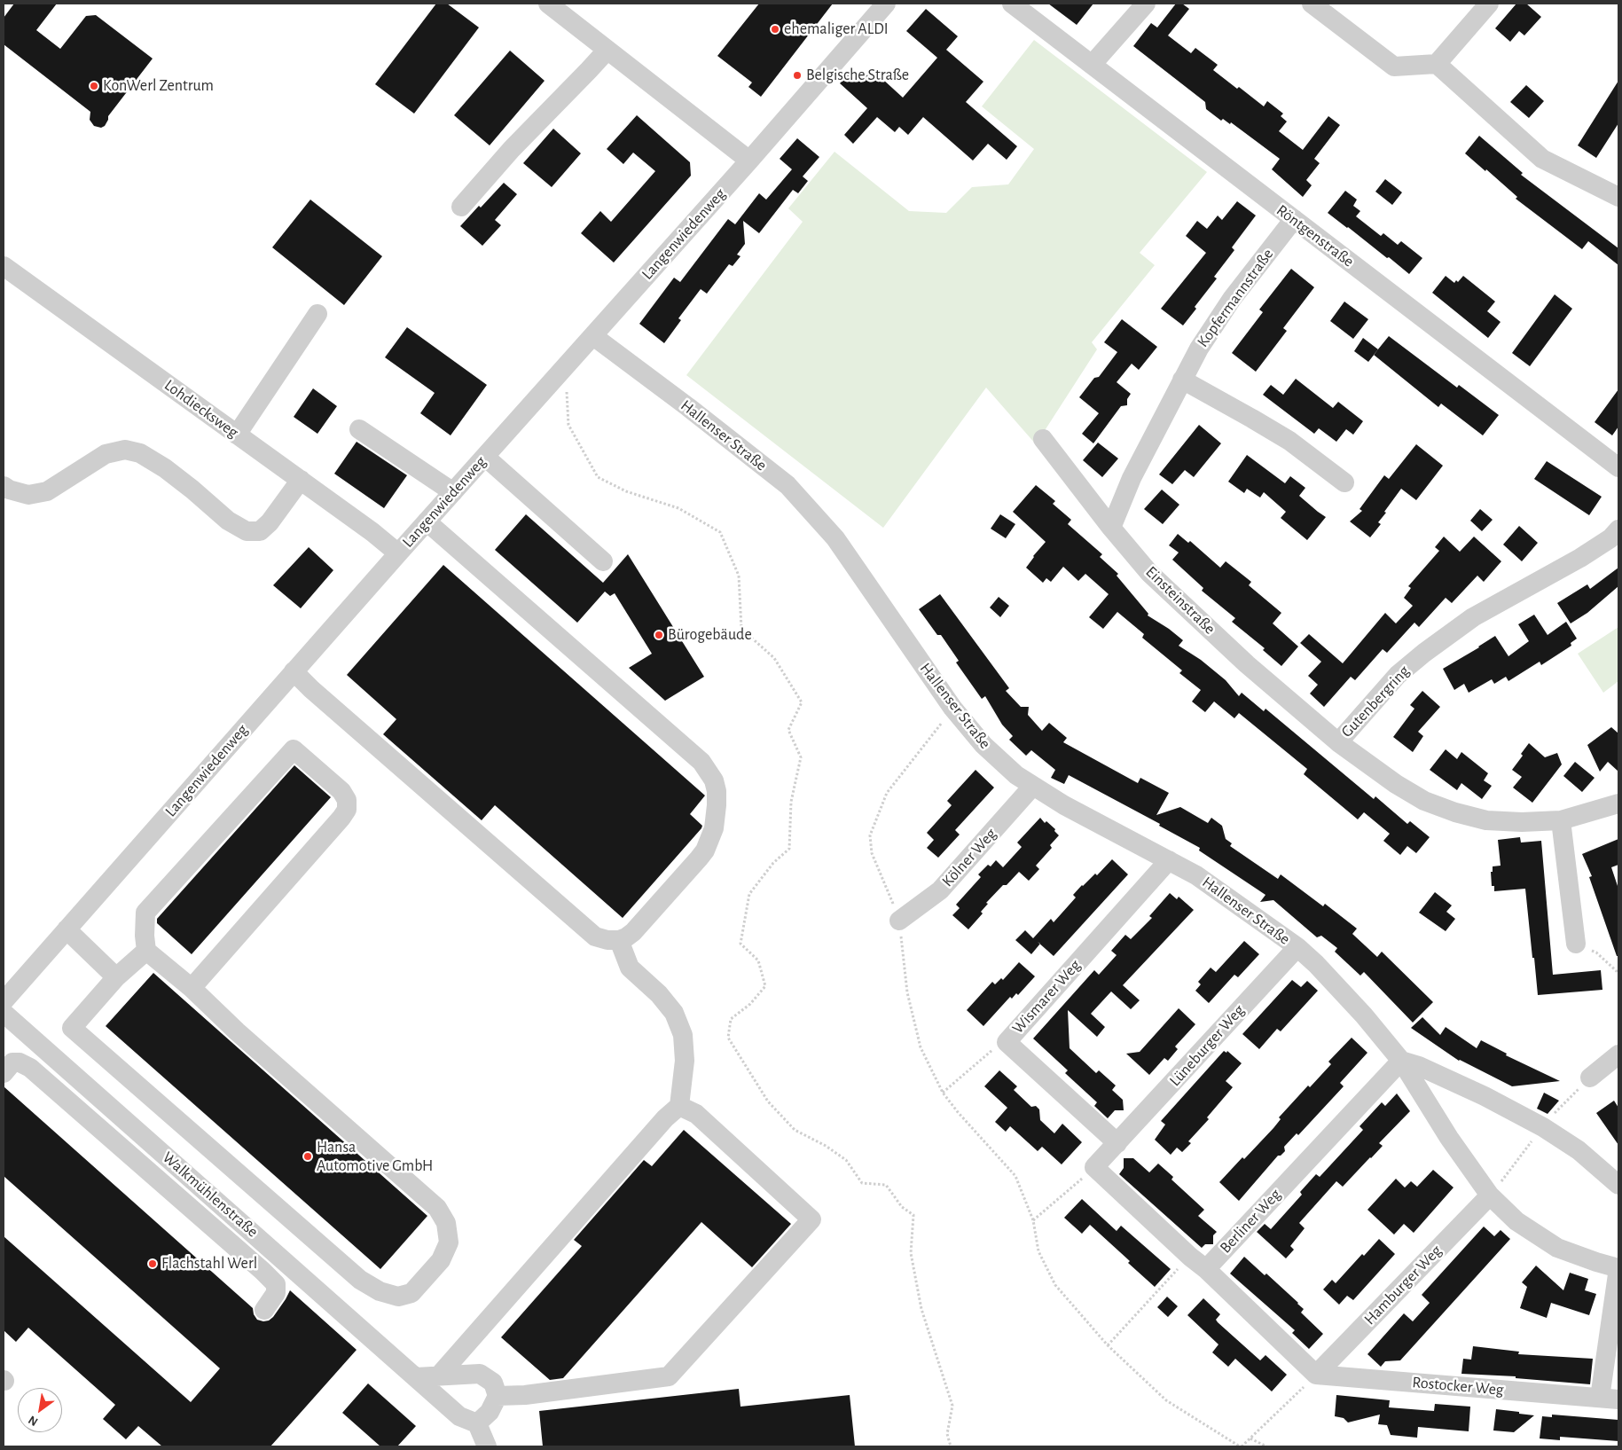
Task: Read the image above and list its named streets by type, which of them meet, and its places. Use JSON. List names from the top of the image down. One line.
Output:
{"streets":{"street":["Langenwiedenweg","Röntgenstraße","Kopfermannstraße","Lohdiecksweg","Hallenser Straße","Einsteinstraße","Gutenbergring","Kölner Weg","Wismarer Weg","Lüneburger Weg","Walkmühlenstraße","Berliner Weg","Hamburger Weg","Rostocker Weg"]},"crossings":[["Langenwiedenweg","Lohdiecksweg"],["Langenwiedenweg","Hallenser Straße"],["Röntgenstraße","Kopfermannstraße"],["Kopfermannstraße","Einsteinstraße"],["Hallenser Straße","Kölner Weg"],["Hallenser Straße","Wismarer Weg"],["Hallenser Straße","Lüneburger Weg"],["Hallenser Straße","Berliner Weg"],["Hallenser Straße","Hamburger Weg"],["Hallenser Straße","Rostocker Weg"],["Einsteinstraße","Gutenbergring"],["Wismarer Weg","Lüneburger Weg"],["Hamburger Weg","Rostocker Weg"]],"places":["ehemaliger ALDI","Belgische Straße","KonWerl Zentrum","Bürogebäude","Hansa Automotive GmbH","Flachstahl Werl"],"north":"bottom left"}
